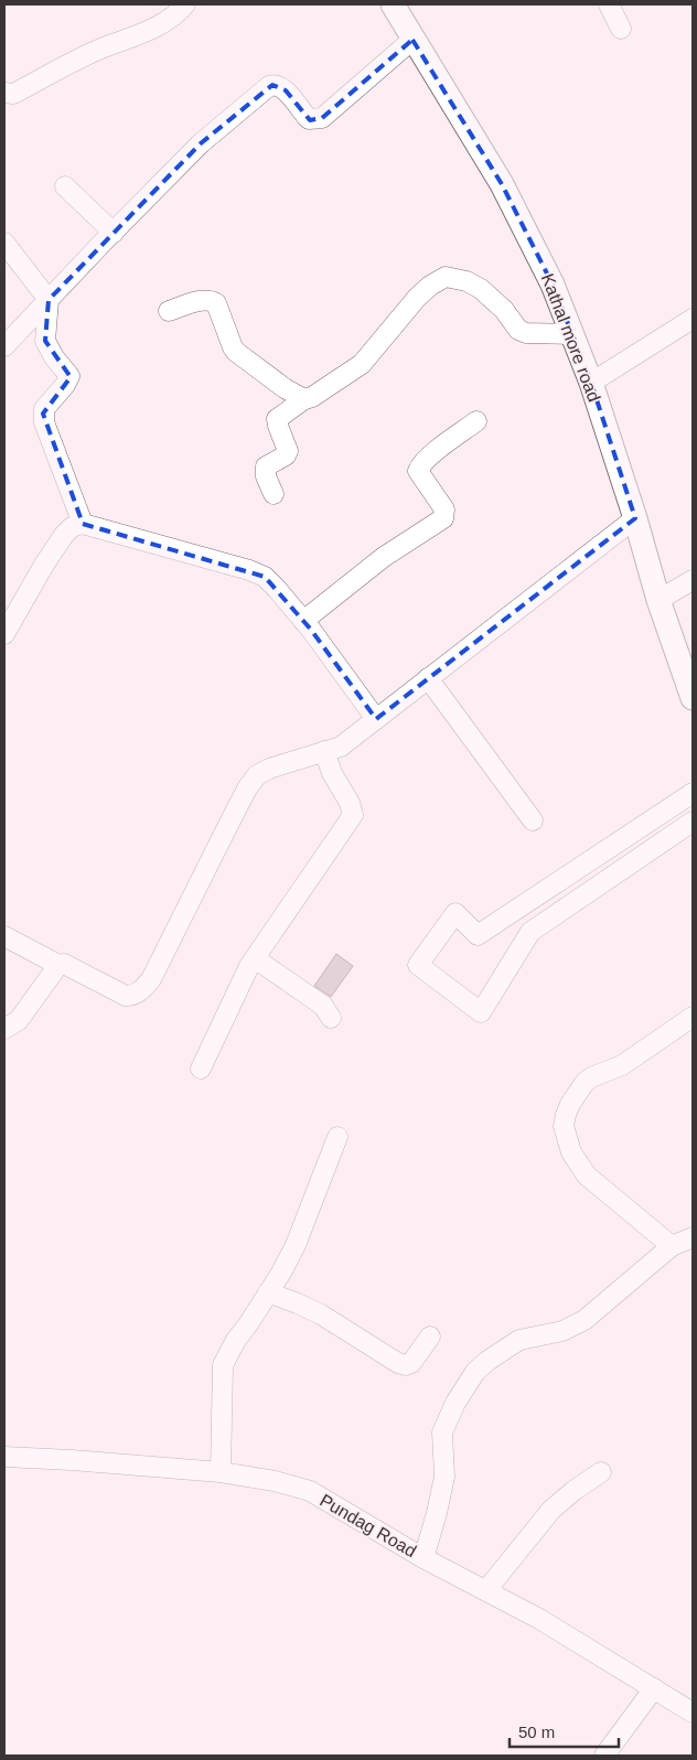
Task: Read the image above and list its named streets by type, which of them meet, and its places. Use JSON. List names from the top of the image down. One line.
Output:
{"streets":{"main road":["Kathal more road"],"street":["Pundag Road"]},"scale_bar":"50 m"}
